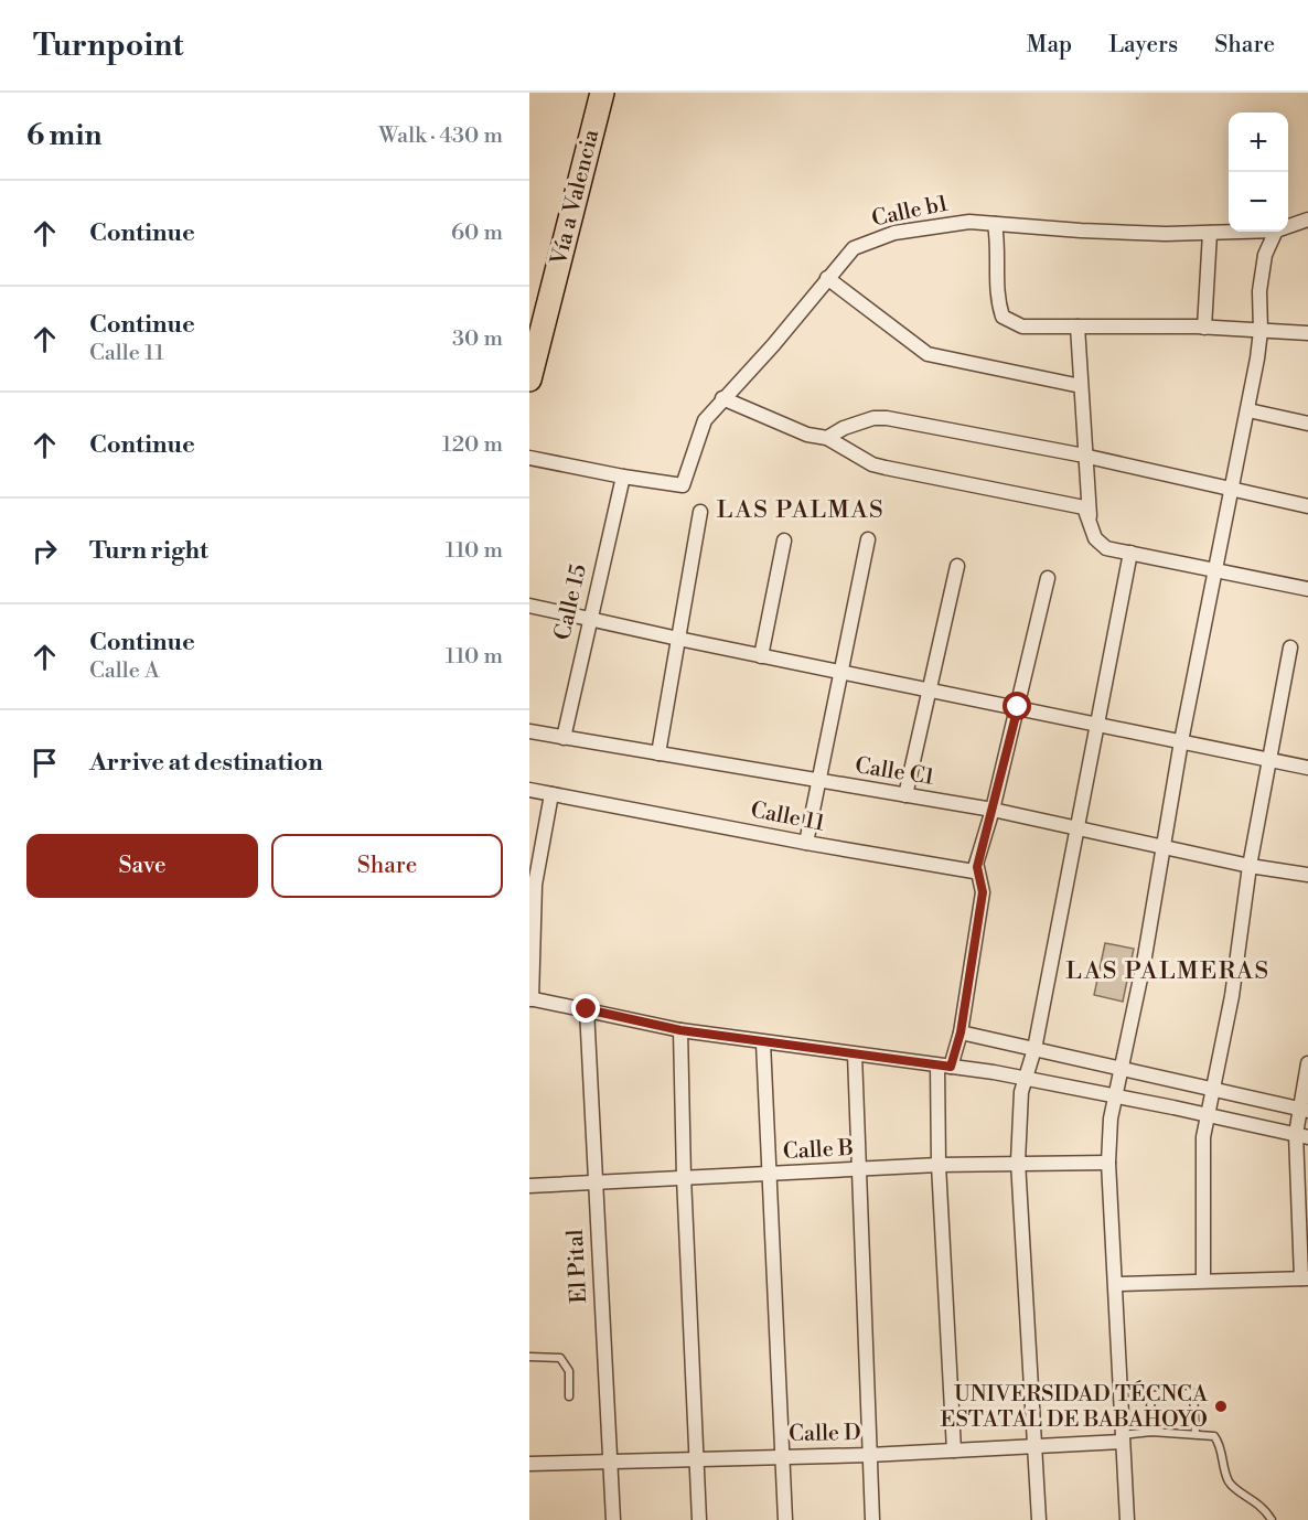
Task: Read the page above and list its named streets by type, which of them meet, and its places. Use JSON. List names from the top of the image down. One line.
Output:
{"streets":{"highway":["Vía a Valencia"],"street":["Calle b1","Calle 15","Calle C1","Calle 11","Calle B","El Pital","Calle D"]},"crossings":[["Calle b1","Calle 15"],["Calle 15","Calle C1"],["Calle B","El Pital"],["El Pital","Calle D"]],"districts":["LAS PALMAS","LAS PALMERAS"],"places":["UNIVERSIDAD TÉCNCA ESTATAL DE BABAHOYO"],"page":{"header":"Turnpoint","nav":["Map","Layers","Share"],"heading":["6 min","Walk · 430 m"],"map_buttons":["+","−"],"list":[["Continue","60 m"],["Continue","Calle 11","30 m"],["Continue","120 m"],["Turn right","110 m"],["Continue","Calle A","110 m"],"Arrive at destination"],"buttons":["Save","Share"]}}
